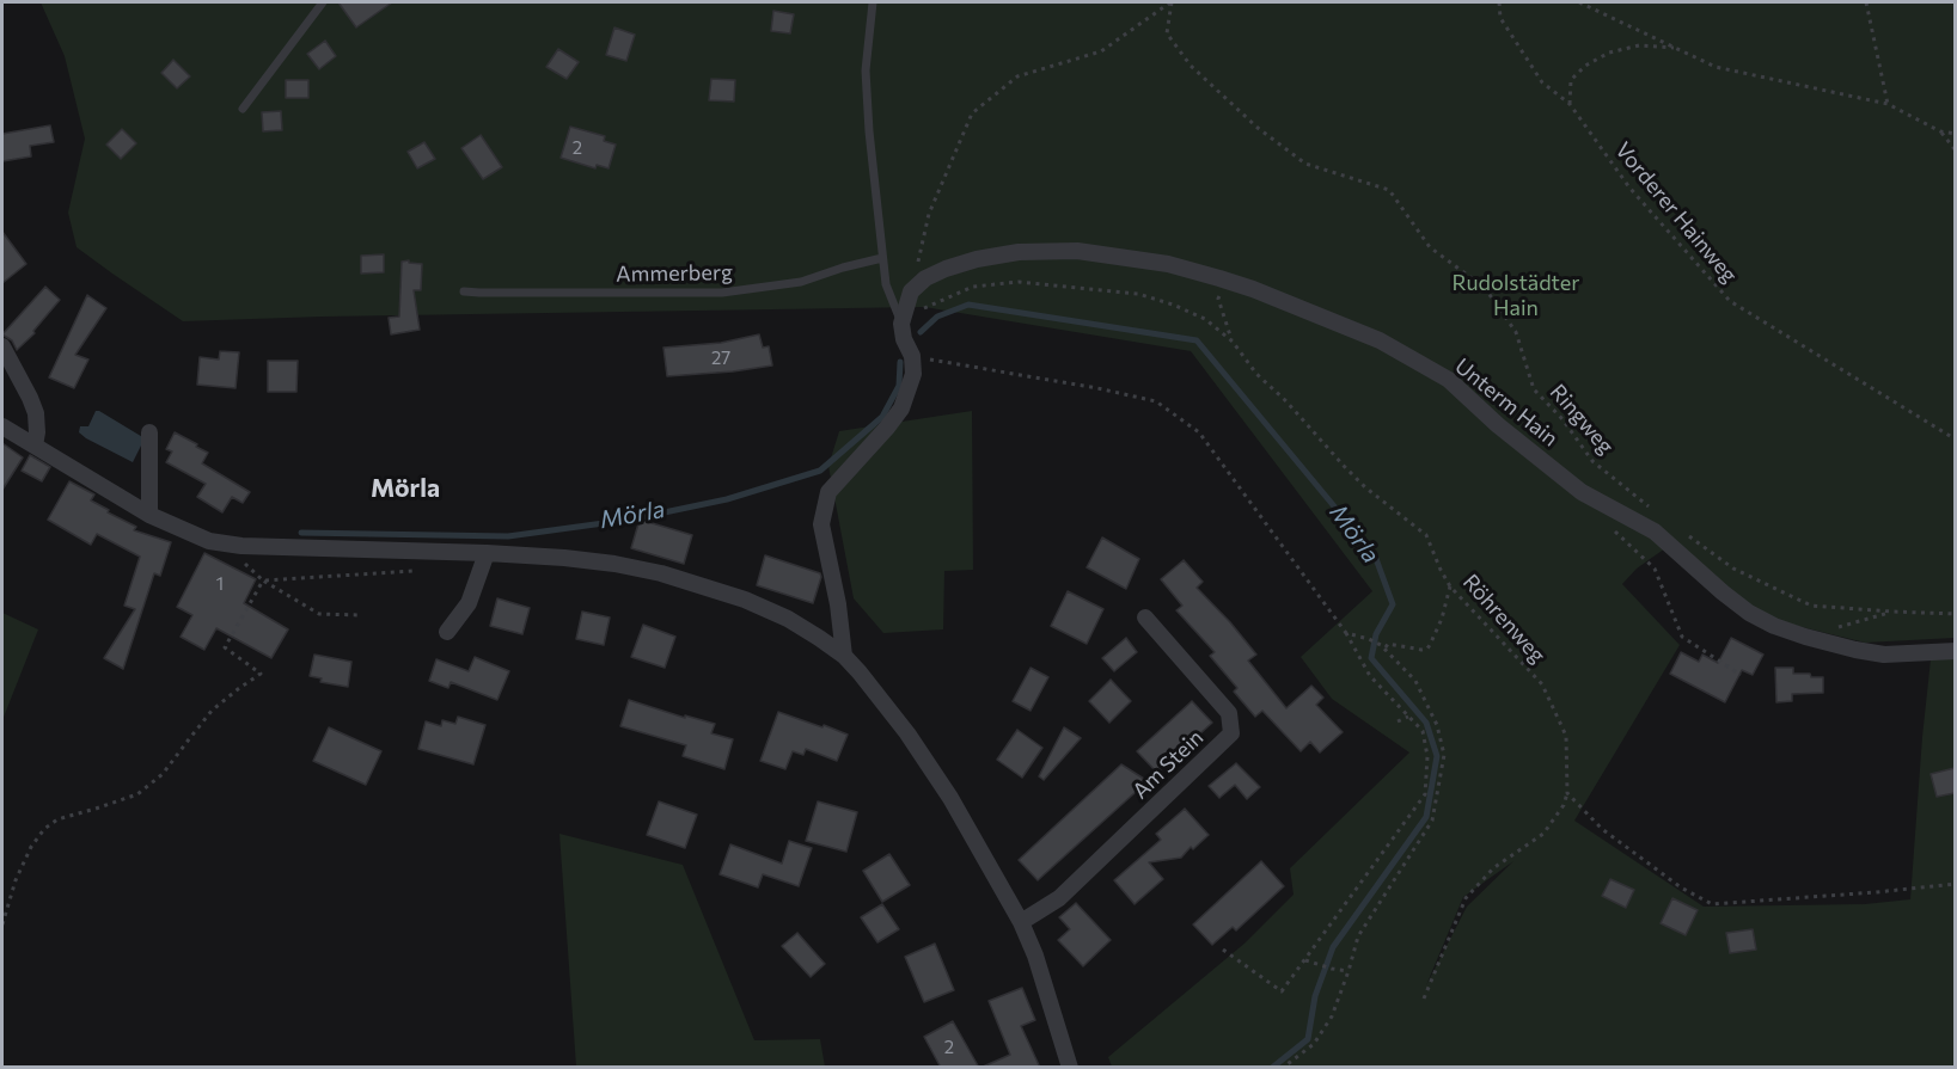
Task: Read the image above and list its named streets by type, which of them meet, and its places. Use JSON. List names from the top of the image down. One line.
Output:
{"streets":{"street":["Unterm Hain","Am Stein"],"lane":["Ammerberg"],"path":["Vorderer Hainweg","Ringweg","Röhrenweg"]},"districts":["Mörla"],"water":["Mörla"],"parks":["Rudolstädter Hain"],"house_numbers":["2","27","1","2"]}
